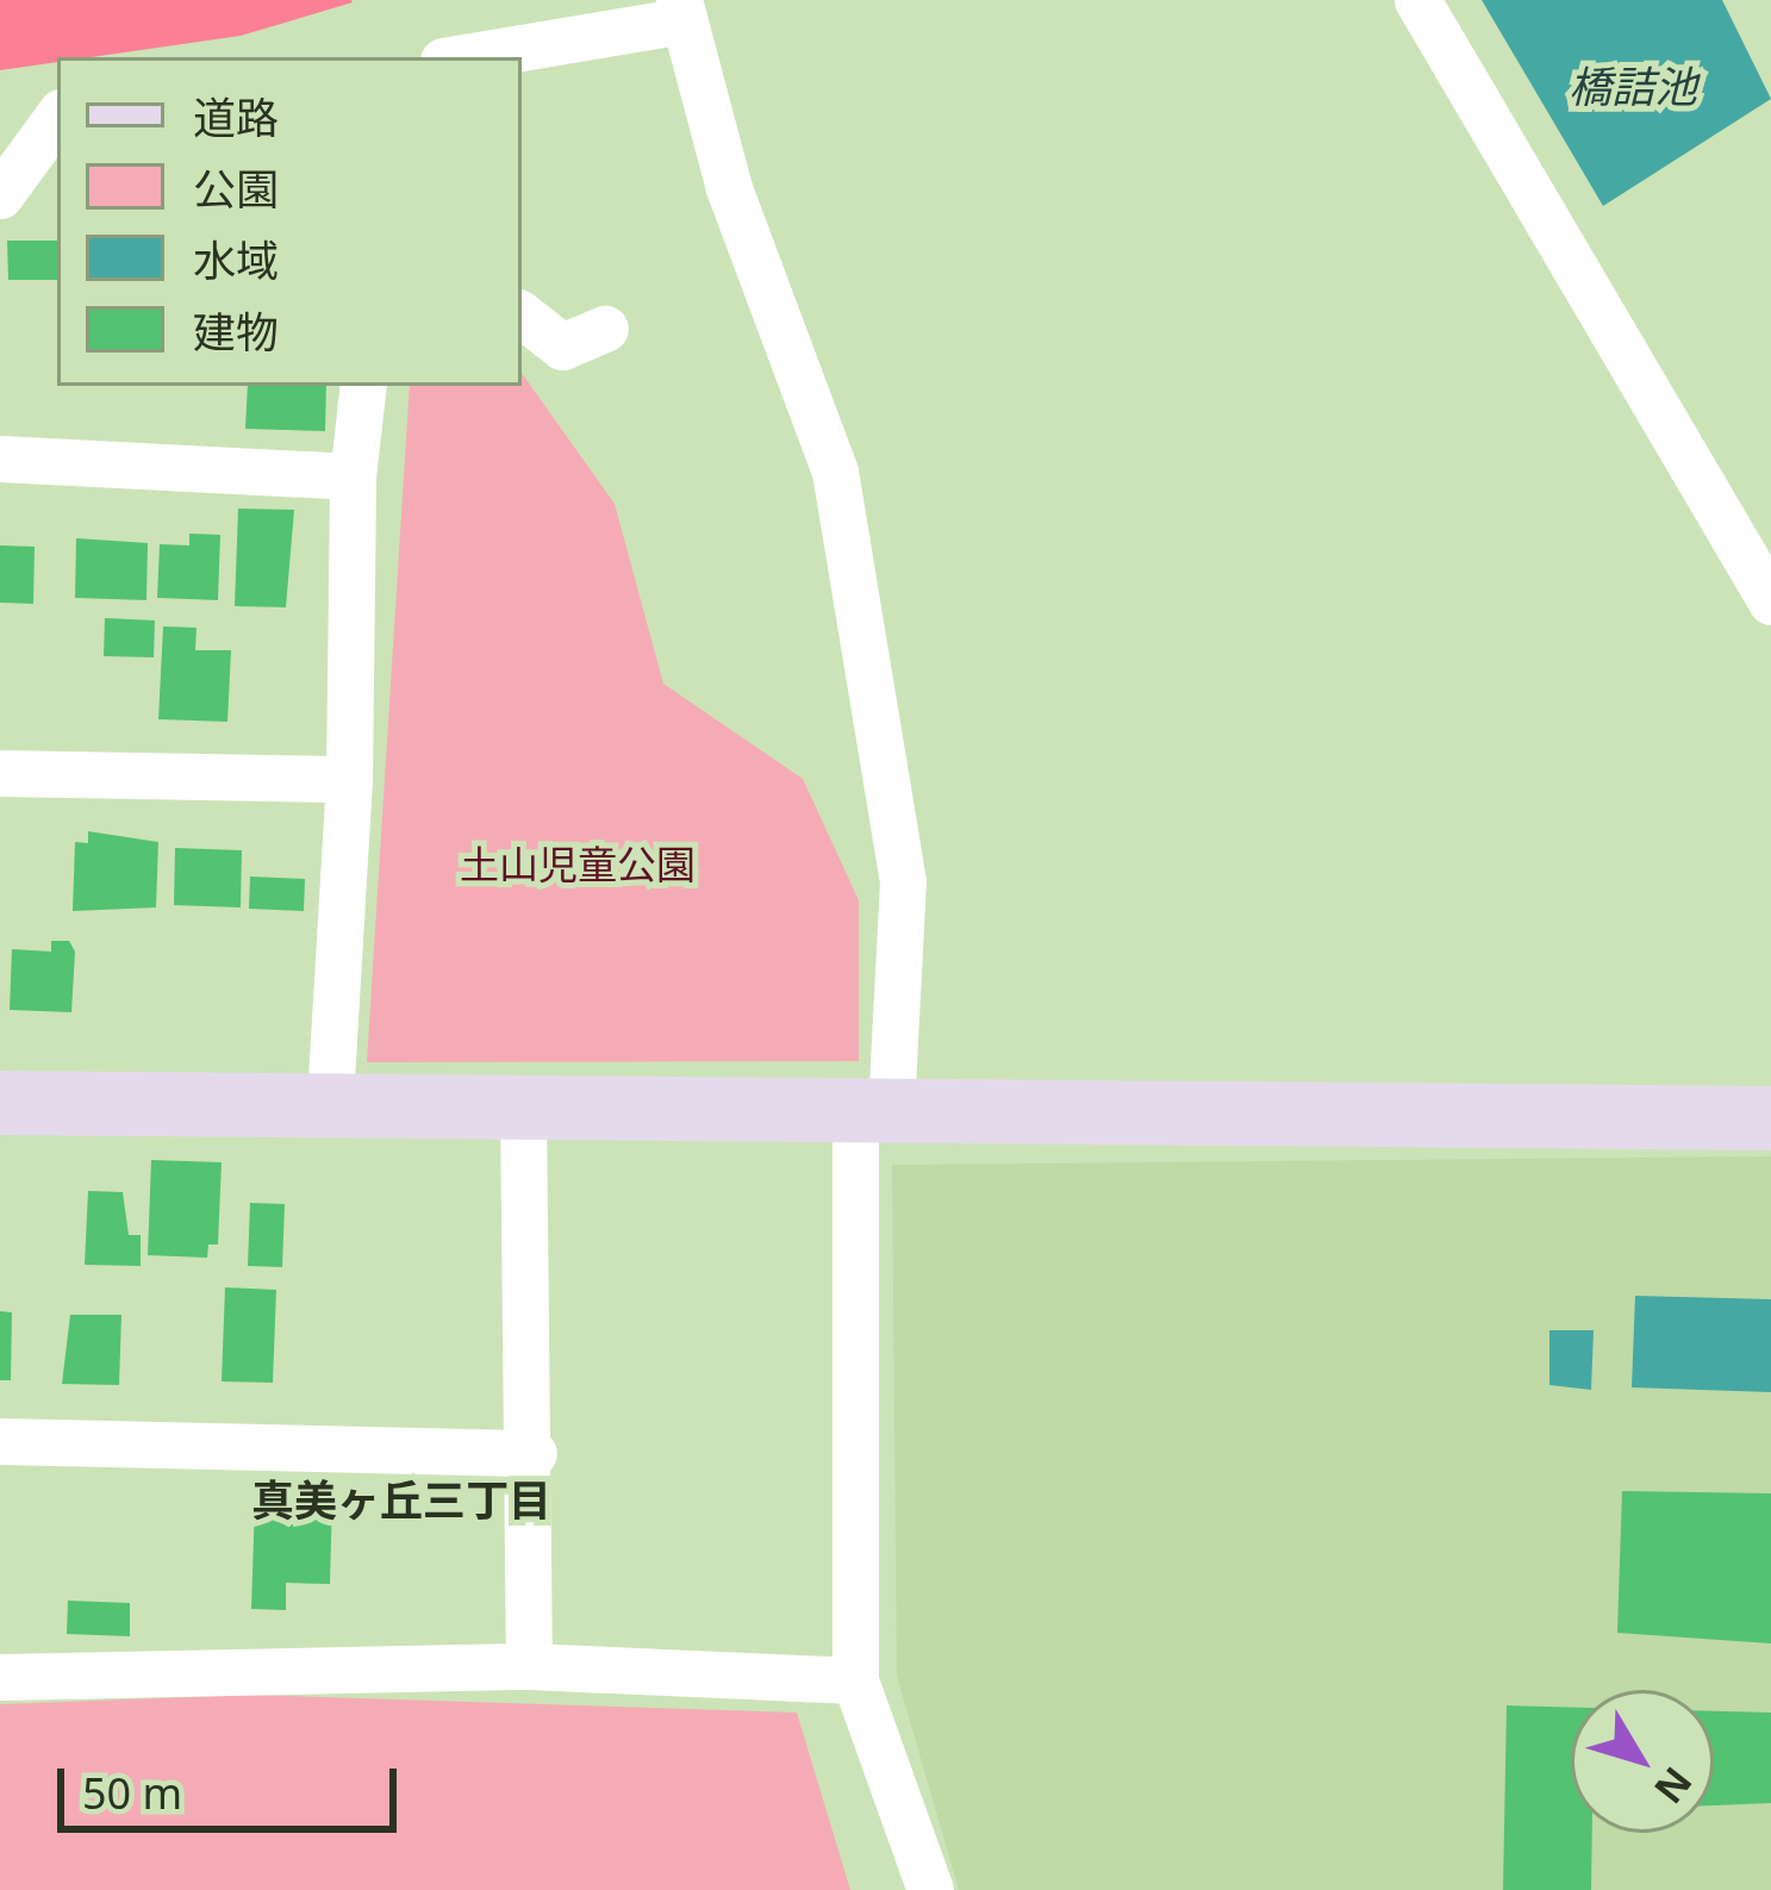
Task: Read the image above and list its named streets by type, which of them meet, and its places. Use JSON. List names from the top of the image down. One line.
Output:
{"districts":["真美ヶ丘三丁目"],"water":["橋詰池"],"parks":["土山児童公園"],"legend":["道路","公園","水域","建物"],"scale_bar":"50 m","north":"bottom right"}
